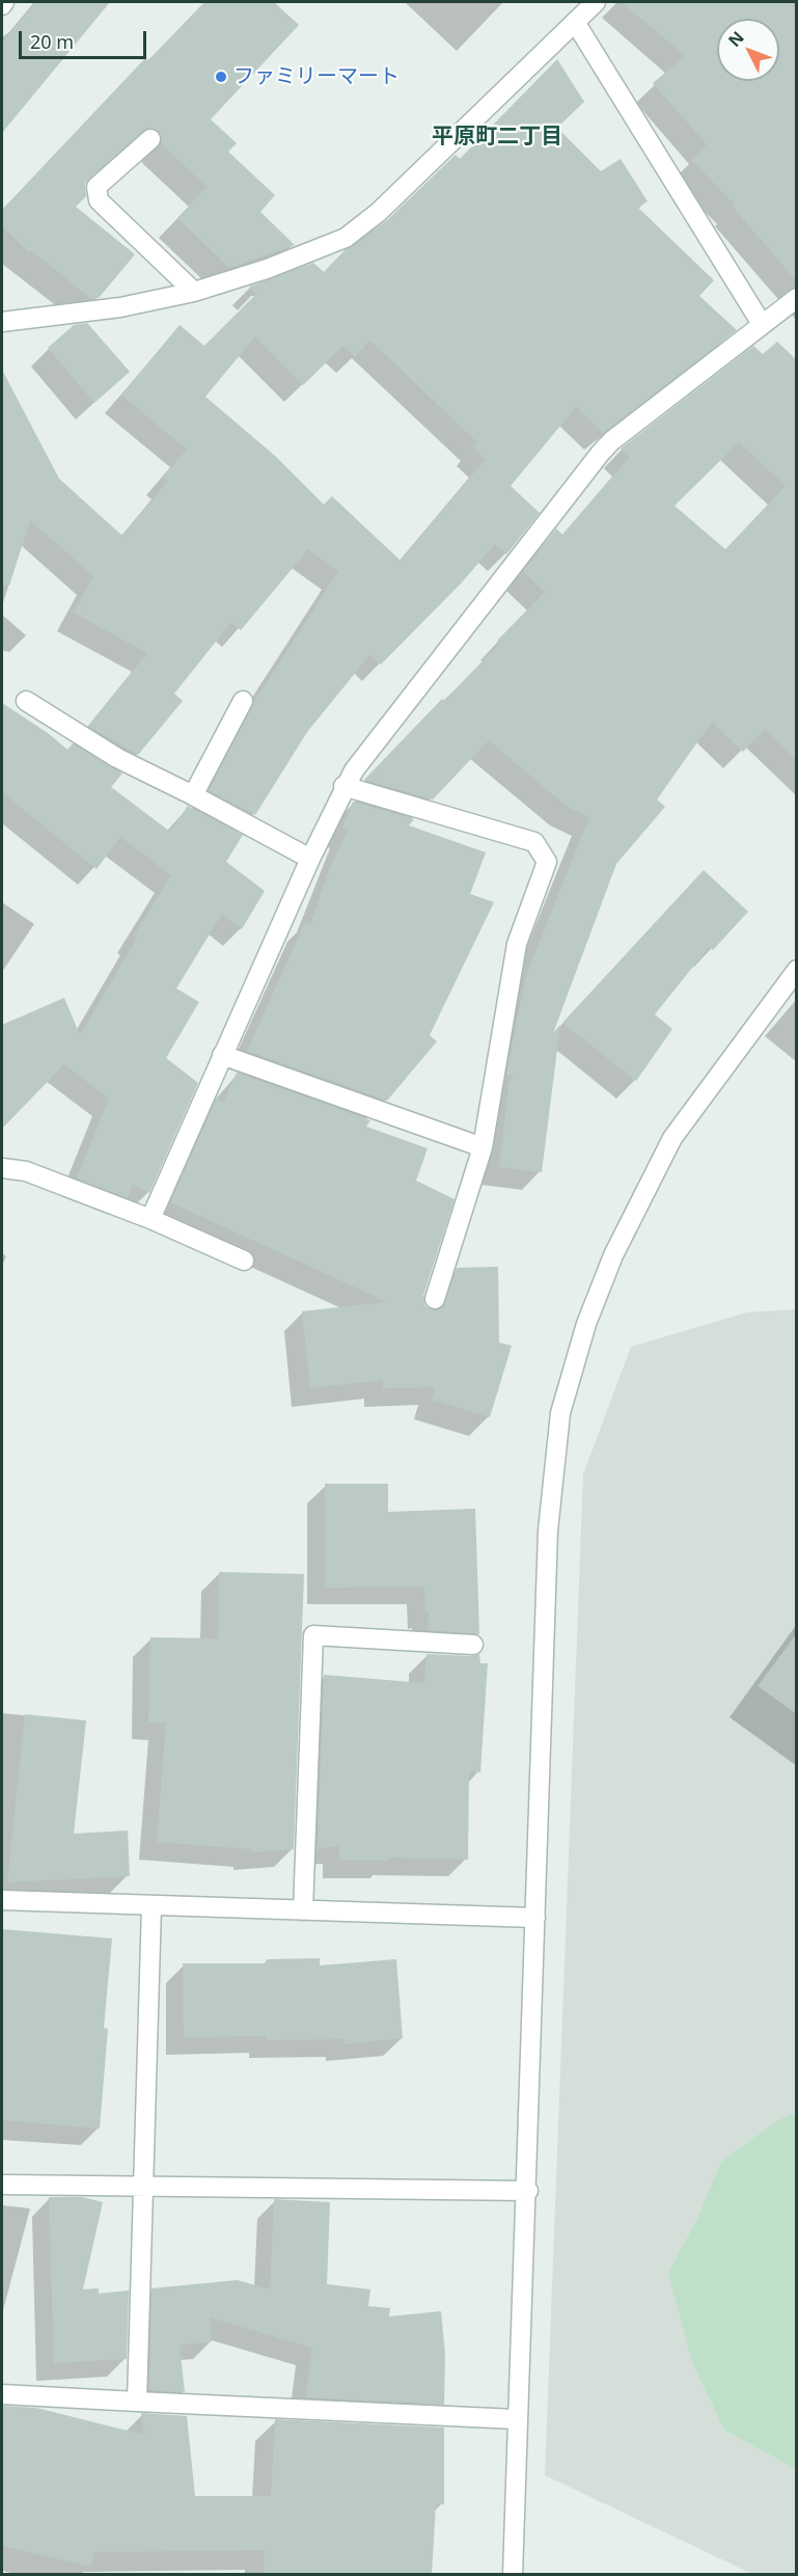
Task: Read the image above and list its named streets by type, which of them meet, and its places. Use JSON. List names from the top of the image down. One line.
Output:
{"districts":["平原町二丁目"],"places":["ファミリーマート"],"scale_bar":"20 m","north":"top left"}
